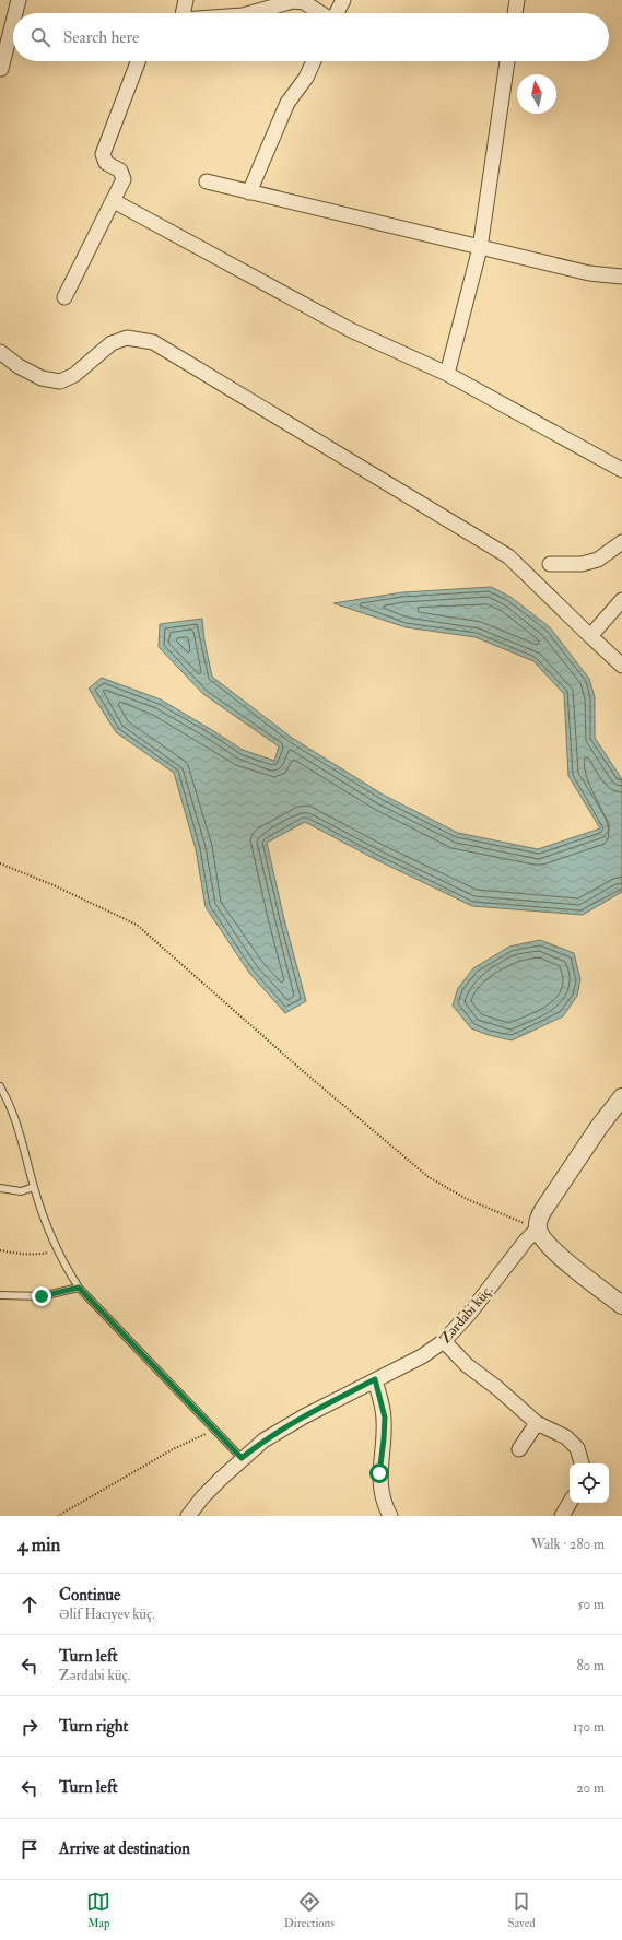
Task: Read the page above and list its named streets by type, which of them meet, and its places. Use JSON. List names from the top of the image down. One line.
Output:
{"streets":{"street":["Zərdabi küç."]},"north":"top","page":{"search":"Search here","heading":["4 min","Walk · 280 m"],"list":[["Continue","Əlif Hacıyev küç.","50 m"],["Turn left","Zərdabi küç.","80 m"],["Turn right","130 m"],["Turn left","20 m"],"Arrive at destination"],"nav":["Map","Directions","Saved"]}}
